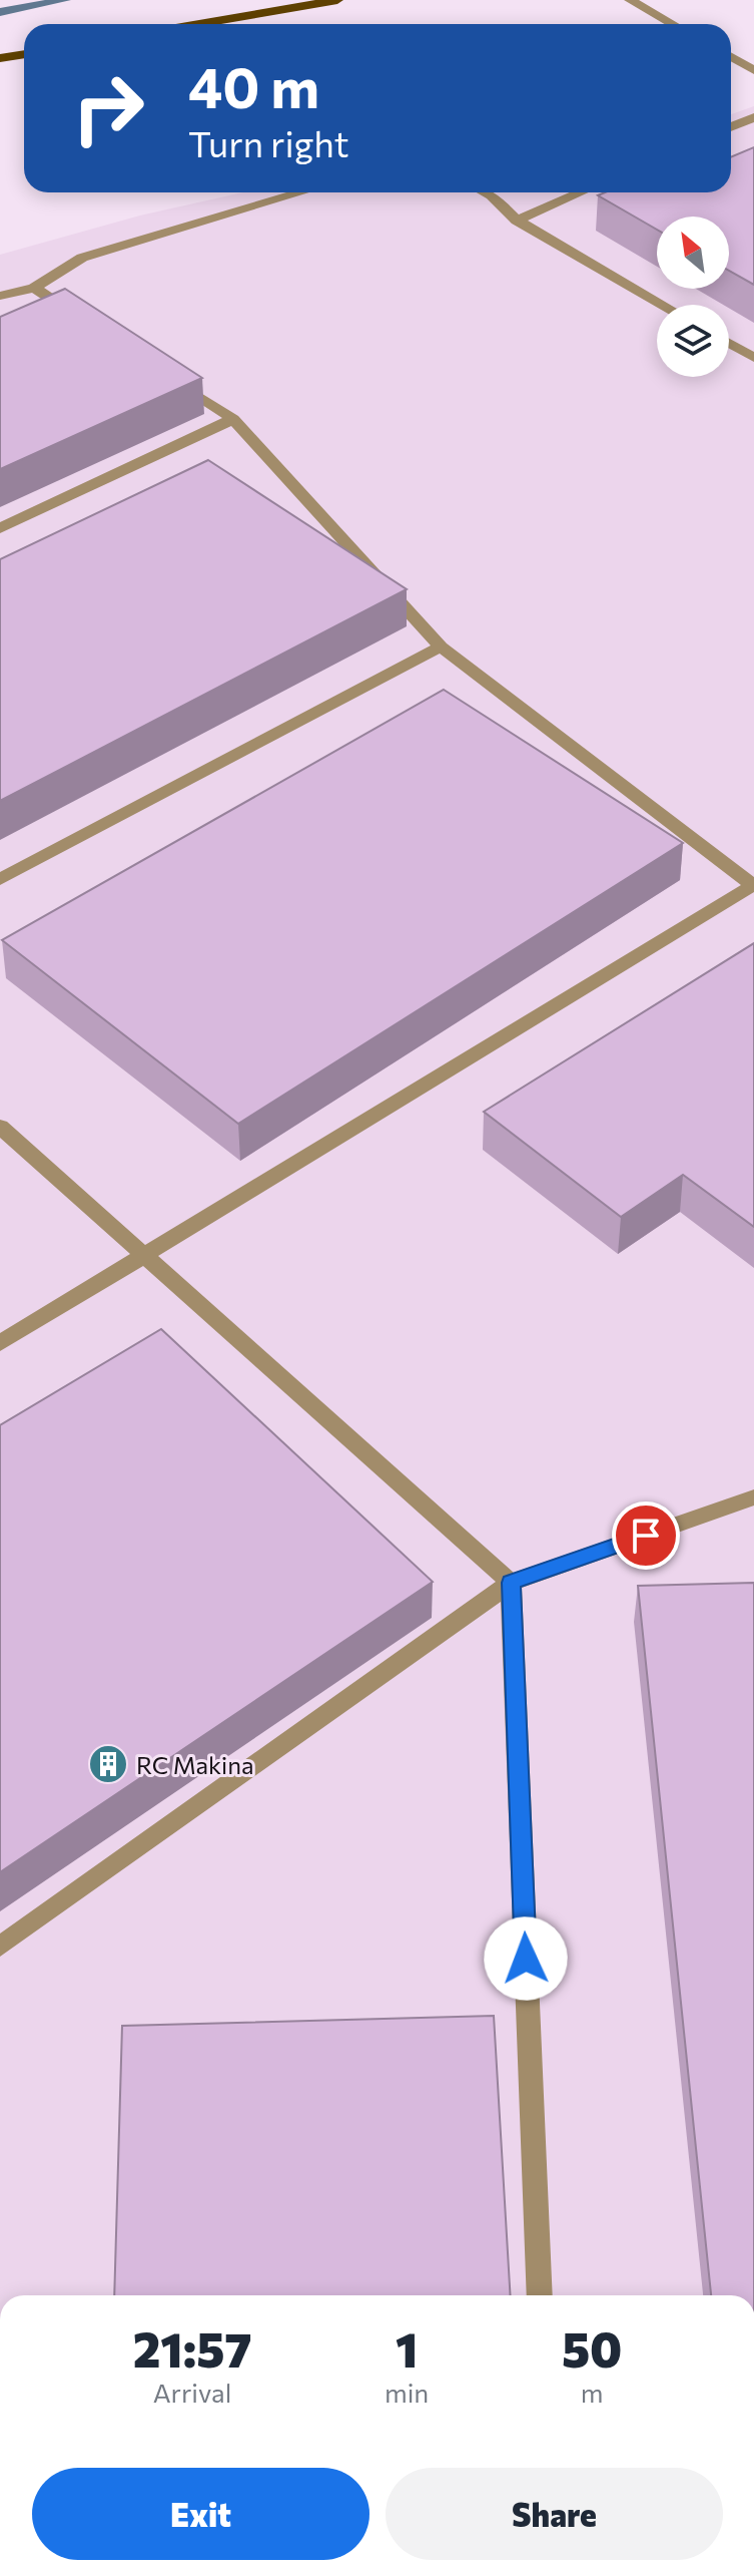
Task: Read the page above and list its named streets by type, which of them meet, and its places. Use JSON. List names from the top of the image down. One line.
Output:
{"places":{"building":["RC Makina"]},"north":"top left","page":{"turn":["40 m","Turn right"],"eta":["21:57","Arrival","1","min","50","m"],"buttons":["Exit","Share"]}}
